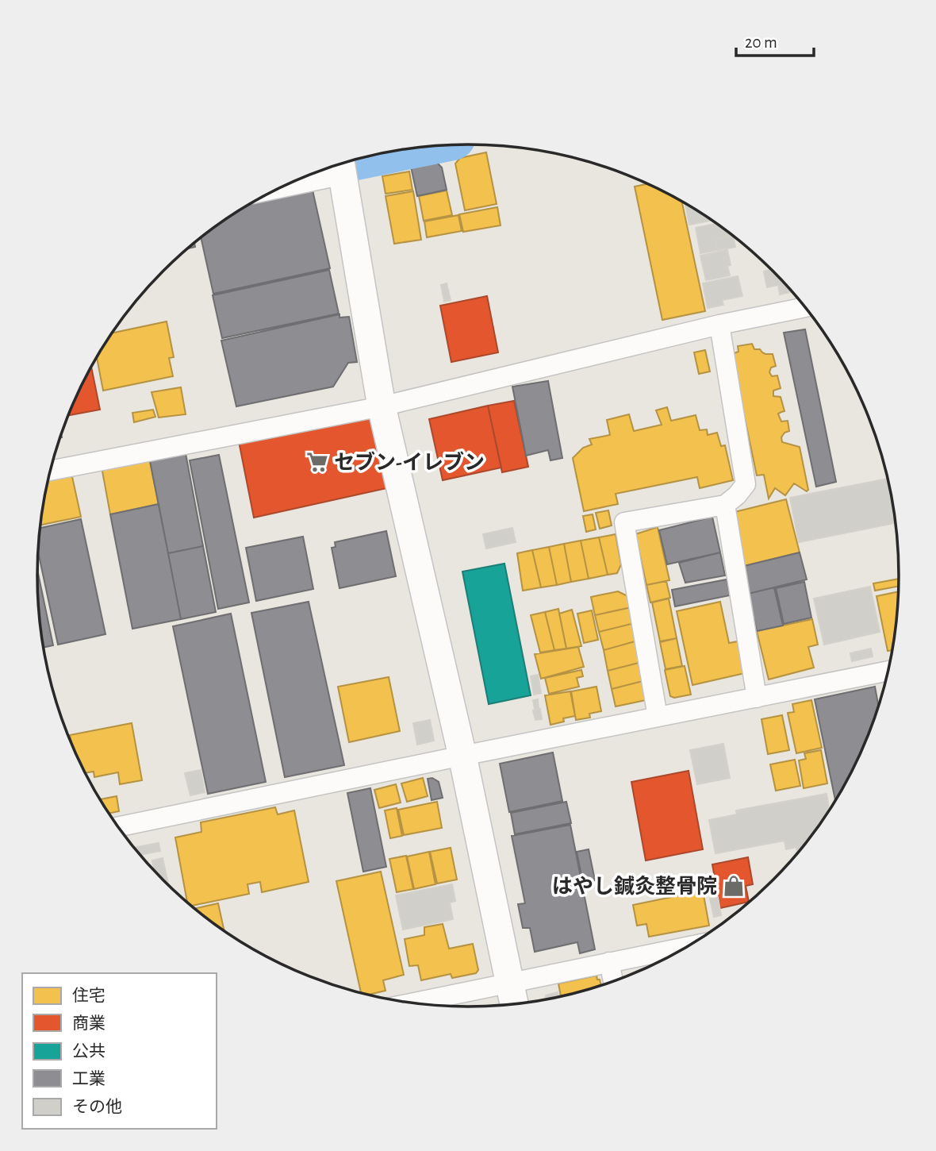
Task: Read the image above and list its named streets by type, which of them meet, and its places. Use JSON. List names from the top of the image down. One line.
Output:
{"places":{"supermarket":["セブン-イレブン"],"shop":["はやし鍼灸整骨院"]},"legend":["住宅","商業","公共","工業","その他"],"scale_bar":"20 m"}
